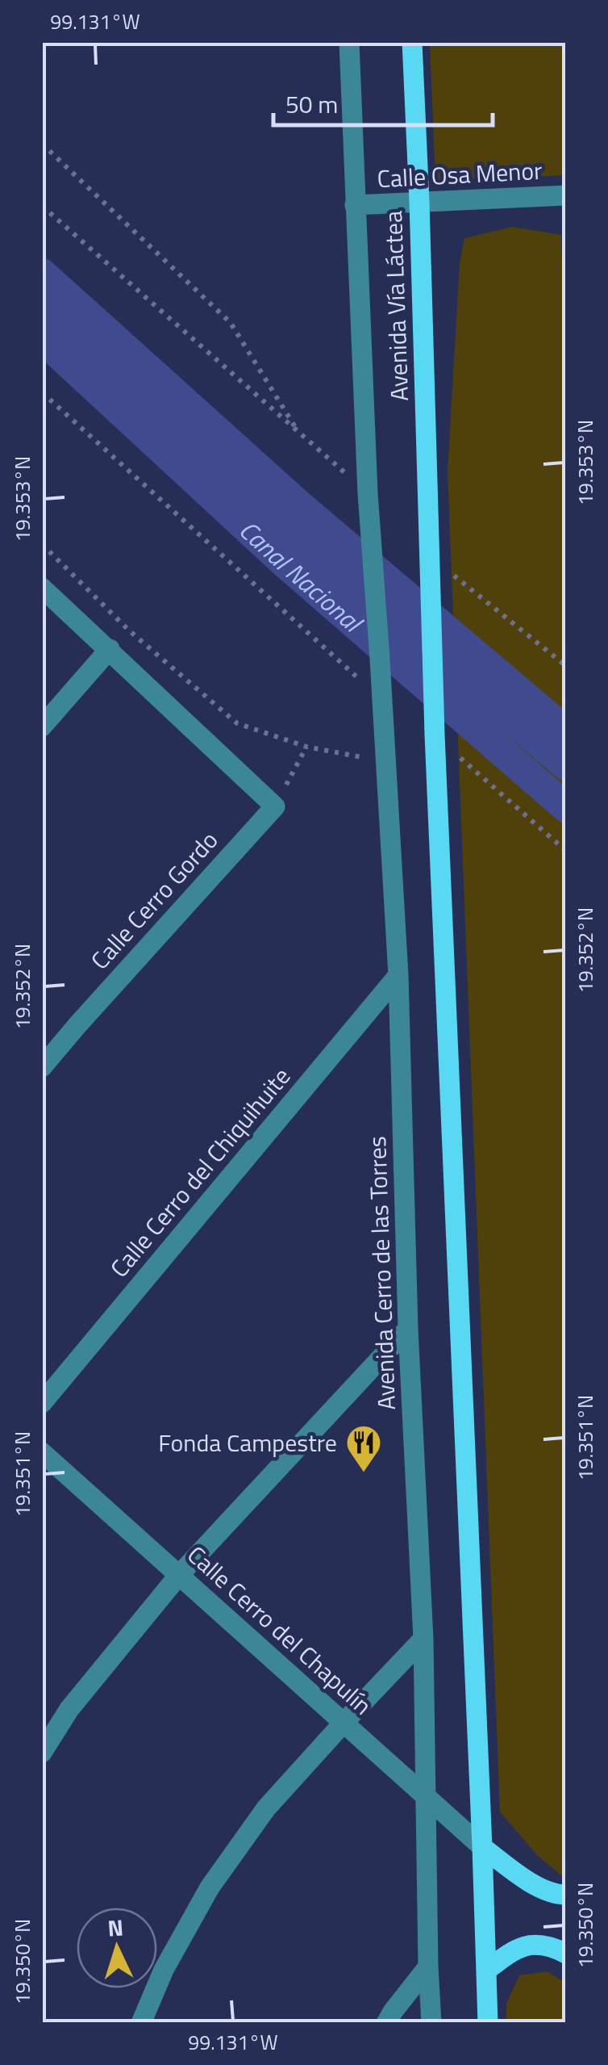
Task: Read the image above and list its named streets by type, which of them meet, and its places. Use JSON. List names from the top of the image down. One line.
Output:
{"streets":{"main road":["Avenida Vía Láctea"],"street":["Calle Osa Menor","Calle Cerro Gordo","Calle Cerro del Chiquihuite","Avenida Cerro de las Torres","Calle Cerro del Chapulín"]},"crossings":[["Calle Osa Menor","Avenida Vía Láctea"],["Avenida Vía Láctea","Avenida Cerro de las Torres"],["Calle Cerro del Chiquihuite","Avenida Cerro de las Torres"],["Avenida Cerro de las Torres","Calle Cerro del Chapulín"]],"water":["Canal Nacional"],"places":{"restaurant":["Fonda Campestre"]},"scale_bar":"50 m","north":"top","coordinates":["99.131°W","19.353°N","19.352°N","19.351°N","19.350°N"]}
